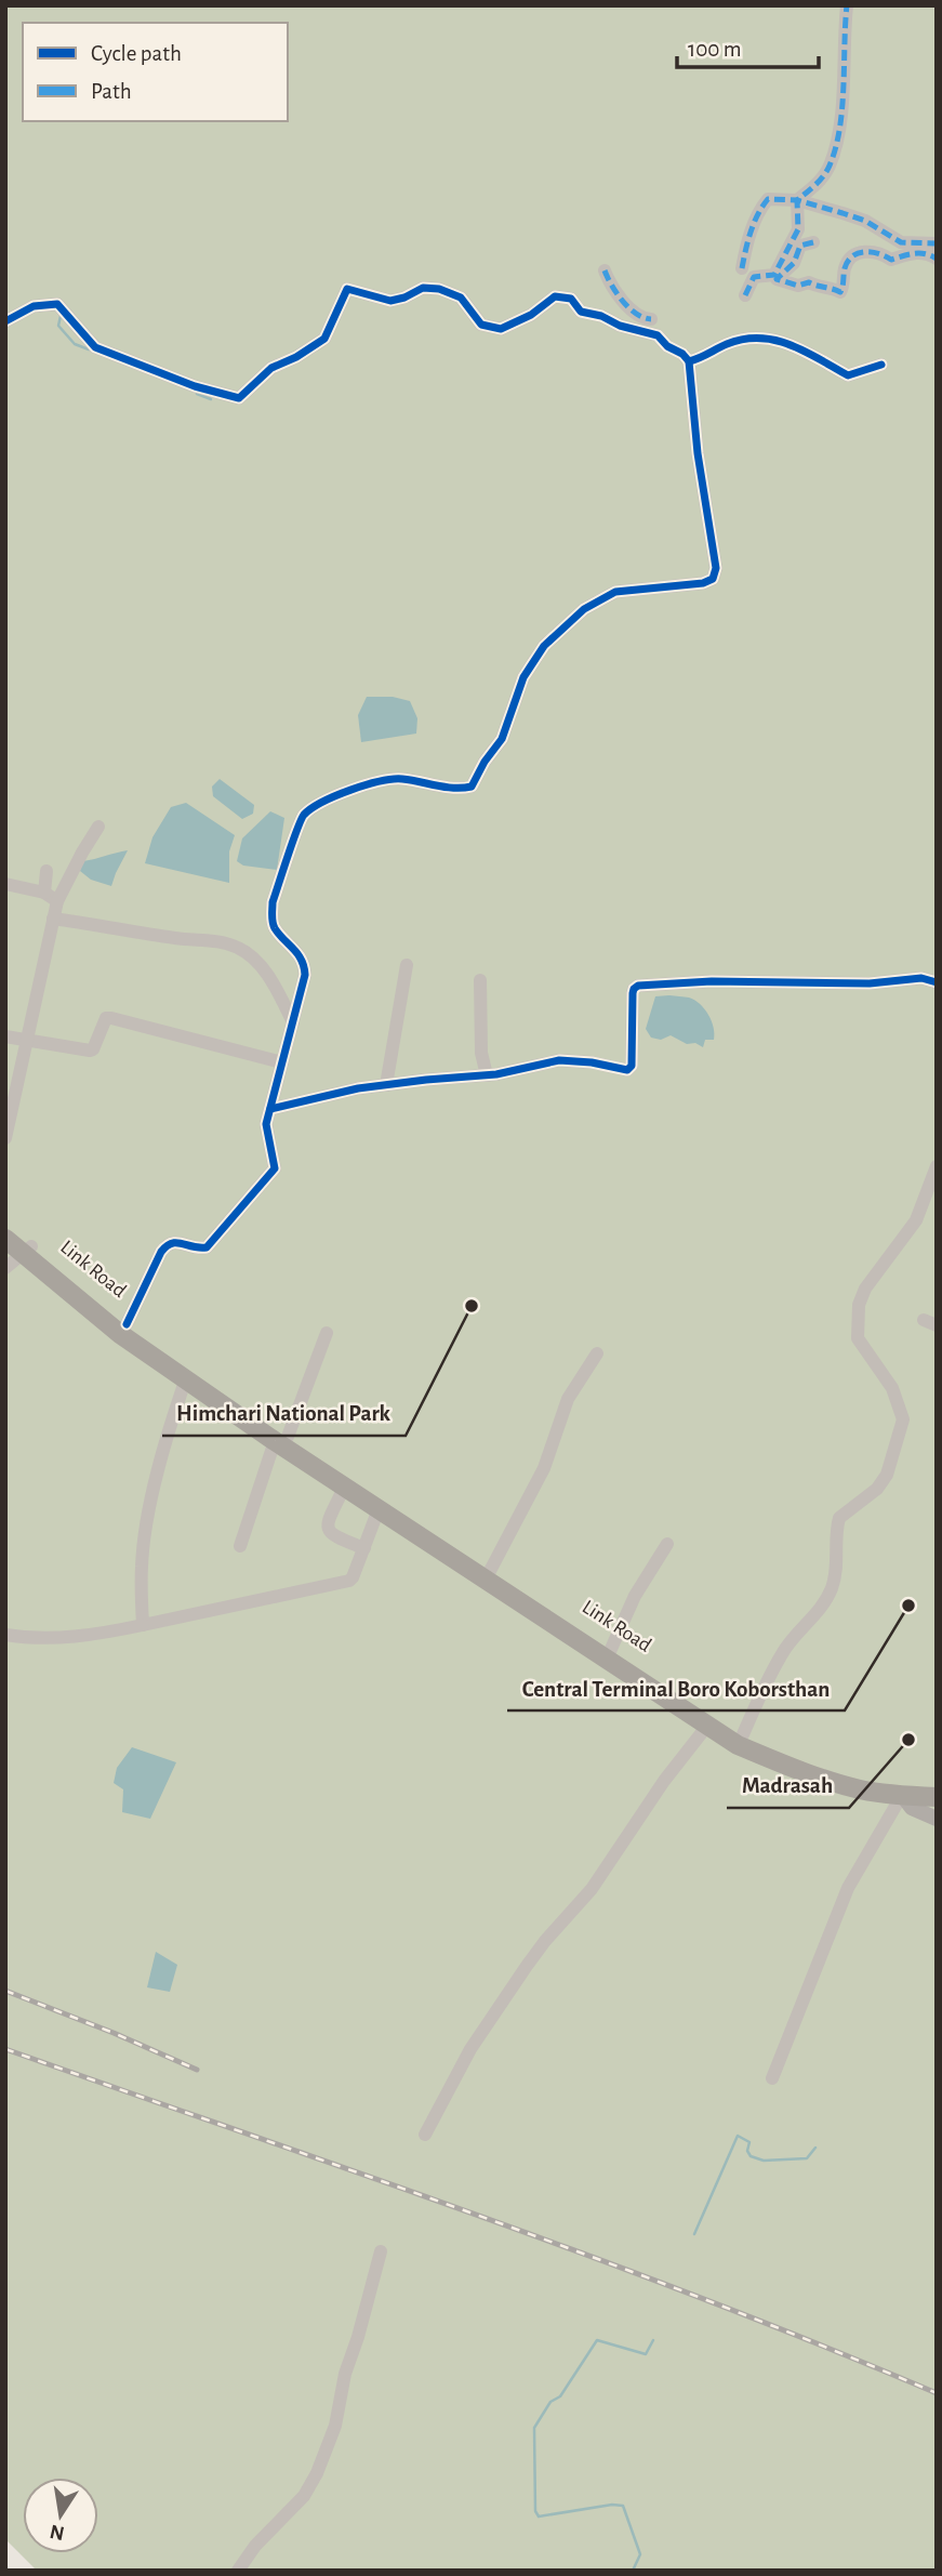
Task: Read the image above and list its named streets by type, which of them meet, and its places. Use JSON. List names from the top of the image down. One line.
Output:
{"streets":{"highway":["Link Road"]},"places":["Himchari National Park","Central Terminal Boro Koborsthan","Madrasah"],"legend":["Cycle path","Path"],"scale_bar":"100 m","north":"bottom"}
